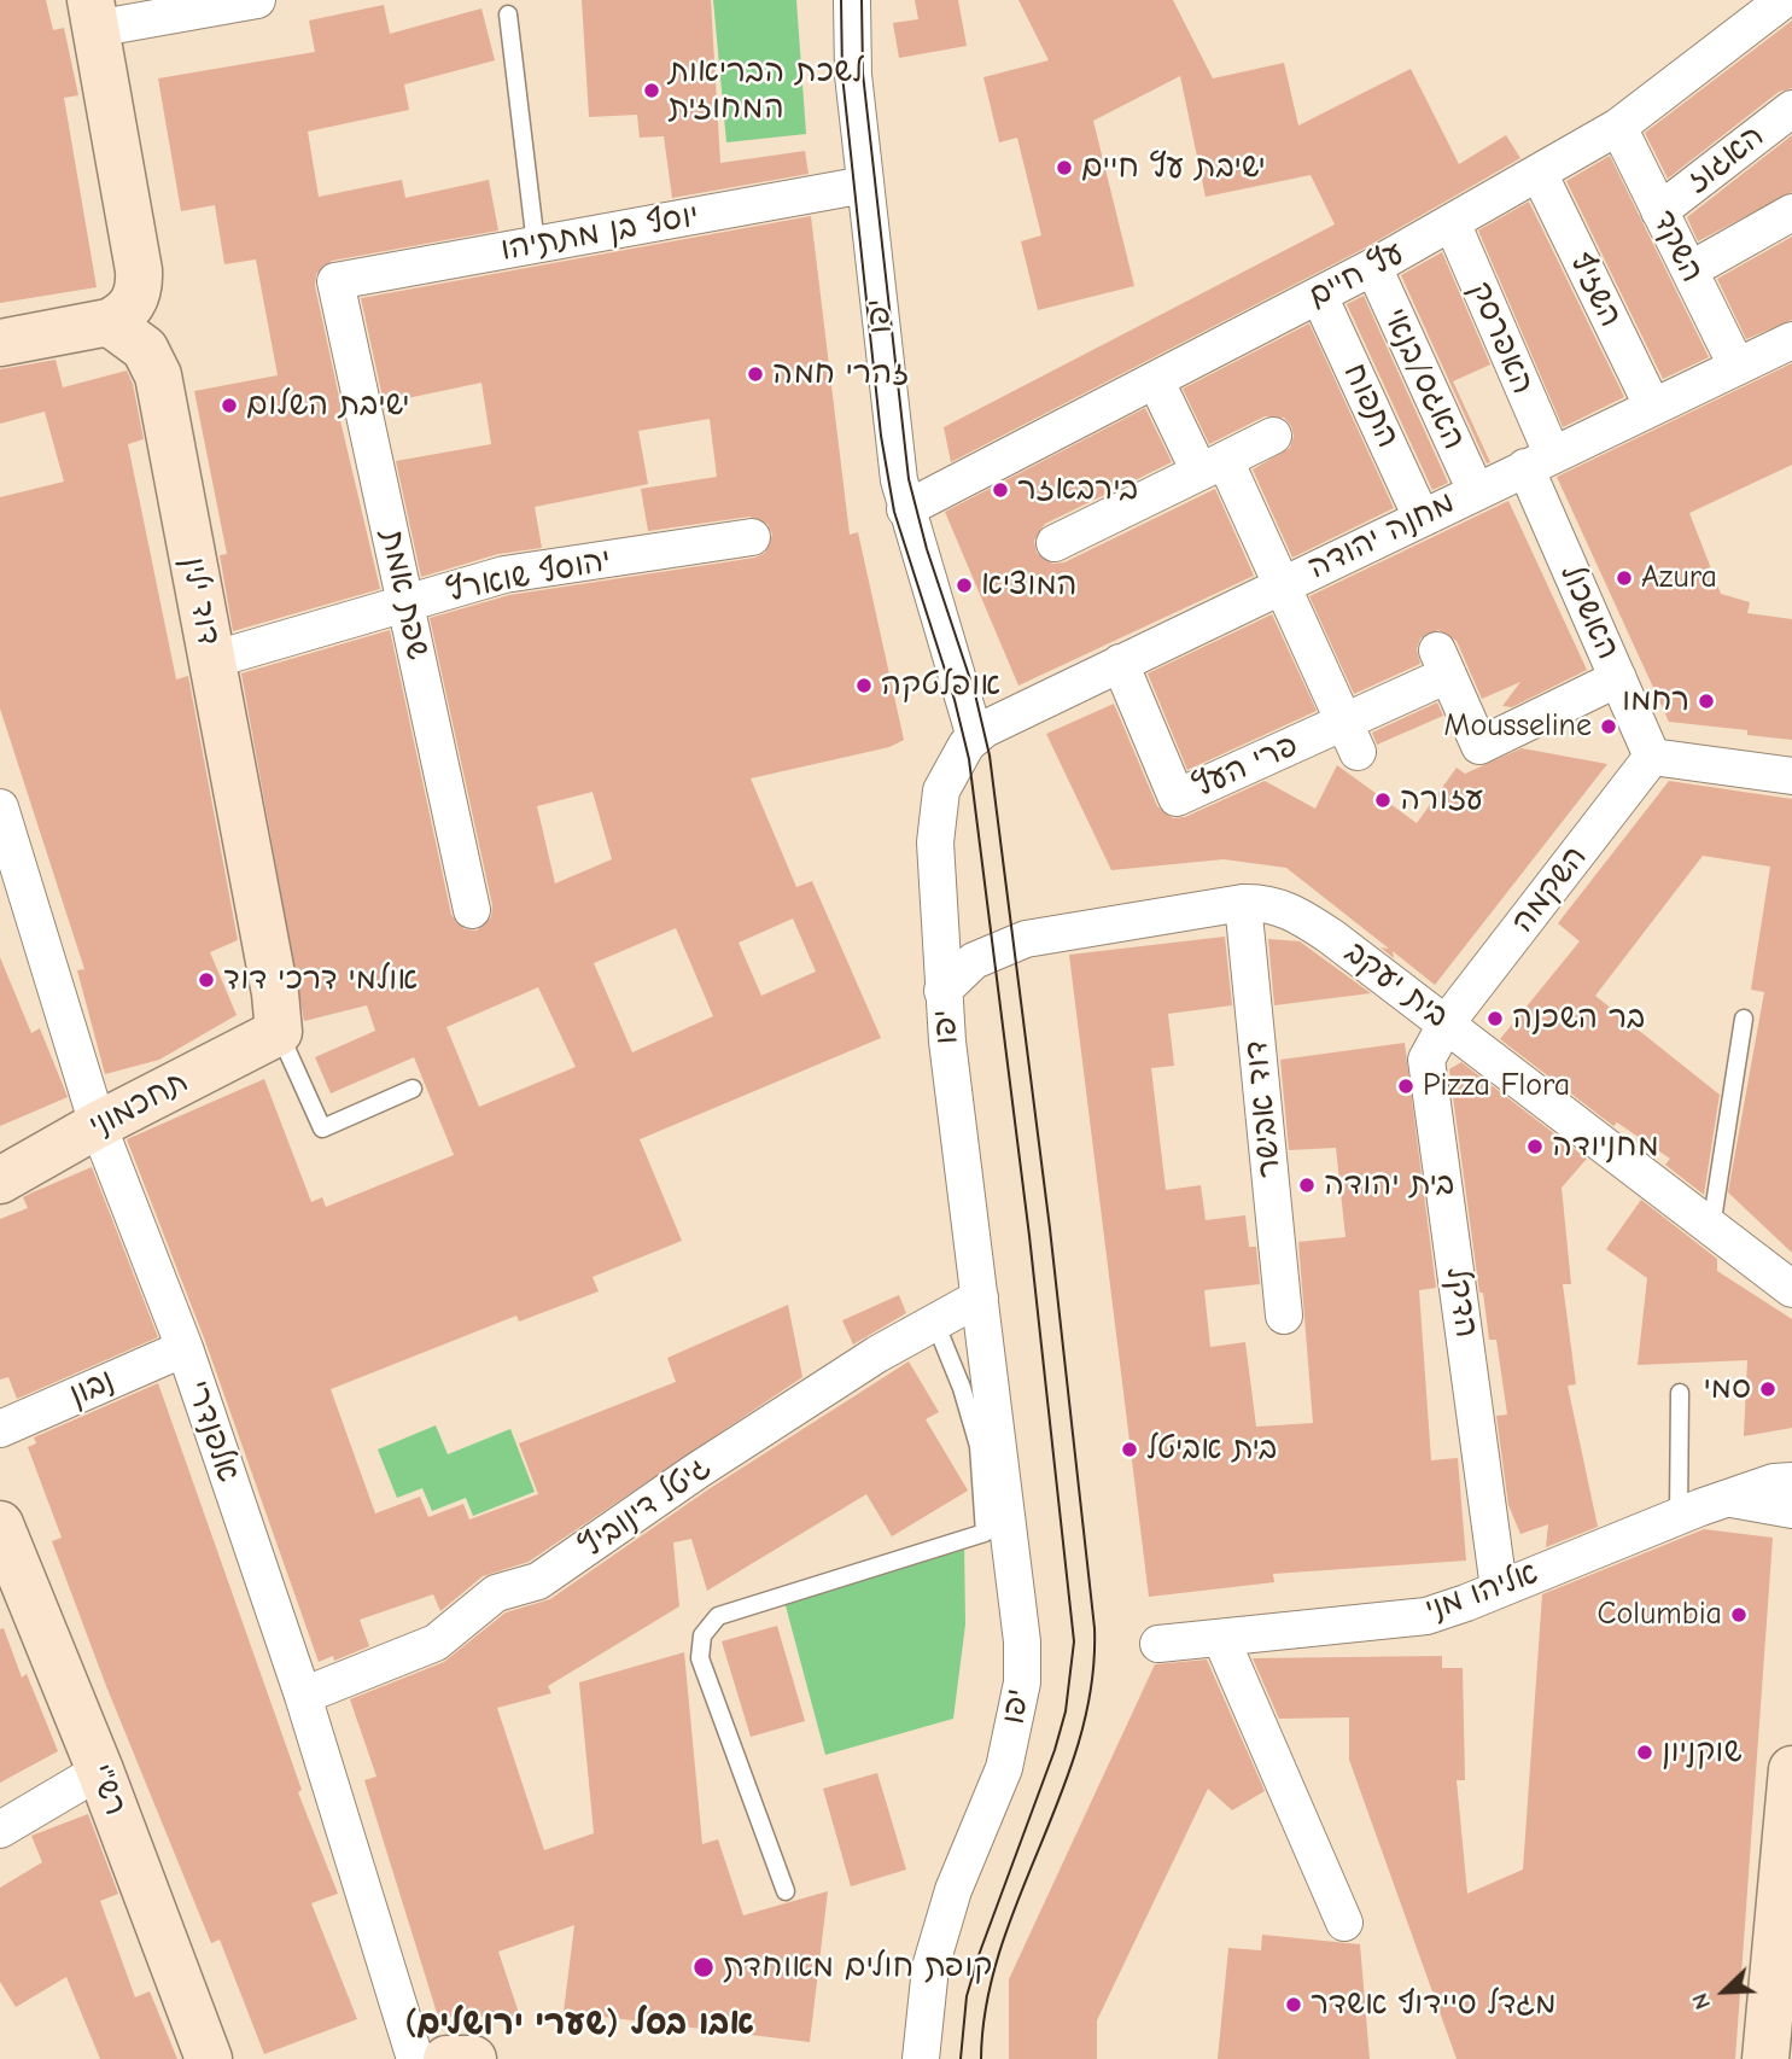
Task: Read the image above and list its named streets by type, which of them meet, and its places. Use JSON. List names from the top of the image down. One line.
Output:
{"streets":{"street":["האגוז","יוסף בן מתתיהו","השקד","עץ חיים","השזיף","יפו","האפרסק","האגס/בנאי","התפוח","מחנה יהודה","יהוסף שוארץ","שפת אמת","דוד ילין","האשכול","פרי העץ","השקמה","בית יעקב","תחכמוני","דוד אבישר","הדקל","נבון","אלפנדרי","גיטל דינוביץ","אליהו מני","רש\"י"]},"crossings":[["האגוז","השקד"],["יוסף בן מתתיהו","יפו"],["יוסף בן מתתיהו","שפת אמת"],["השקד","עץ חיים"],["השקד","מחנה יהודה"],["עץ חיים","השזיף"],["עץ חיים","יפו"],["עץ חיים","האפרסק"],["עץ חיים","האגס/בנאי"],["עץ חיים","התפוח"],["השזיף","מחנה יהודה"],["יפו","מחנה יהודה"],["יפו","בית יעקב"],["יפו","גיטל דינוביץ"],["האפרסק","מחנה יהודה"],["האפרסק","האשכול"],["האגס/בנאי","מחנה יהודה"],["התפוח","מחנה יהודה"],["מחנה יהודה","האשכול"],["מחנה יהודה","פרי העץ"],["יהוסף שוארץ","שפת אמת"],["יהוסף שוארץ","דוד ילין"],["דוד ילין","תחכמוני"],["האשכול","פרי העץ"],["האשכול","השקמה"],["השקמה","בית יעקב"],["השקמה","הדקל"],["בית יעקב","דוד אבישר"],["בית יעקב","הדקל"],["תחכמוני","אלפנדרי"],["הדקל","אליהו מני"],["נבון","אלפנדרי"],["אלפנדרי","גיטל דינוביץ"]],"districts":["אבו בסל (שערי ירושלים)"],"places":["לשכת הבריאות המחוזית","ישיבת עץ חיים","זהרי חמה","ישיבת השלום","בירבאזר","Azura","המוציא","אופלטקה","רחמו","Mousseline","עזורה","אולמי דרכי דוד","בר השכנה","Pizza Flora","מחניודה","בית יהודה","סמי","בית אביטל","Columbia","שוקניון","קופת חולים מאוחדת","מגדל סיידוף אשדר"],"north":"bottom left"}
